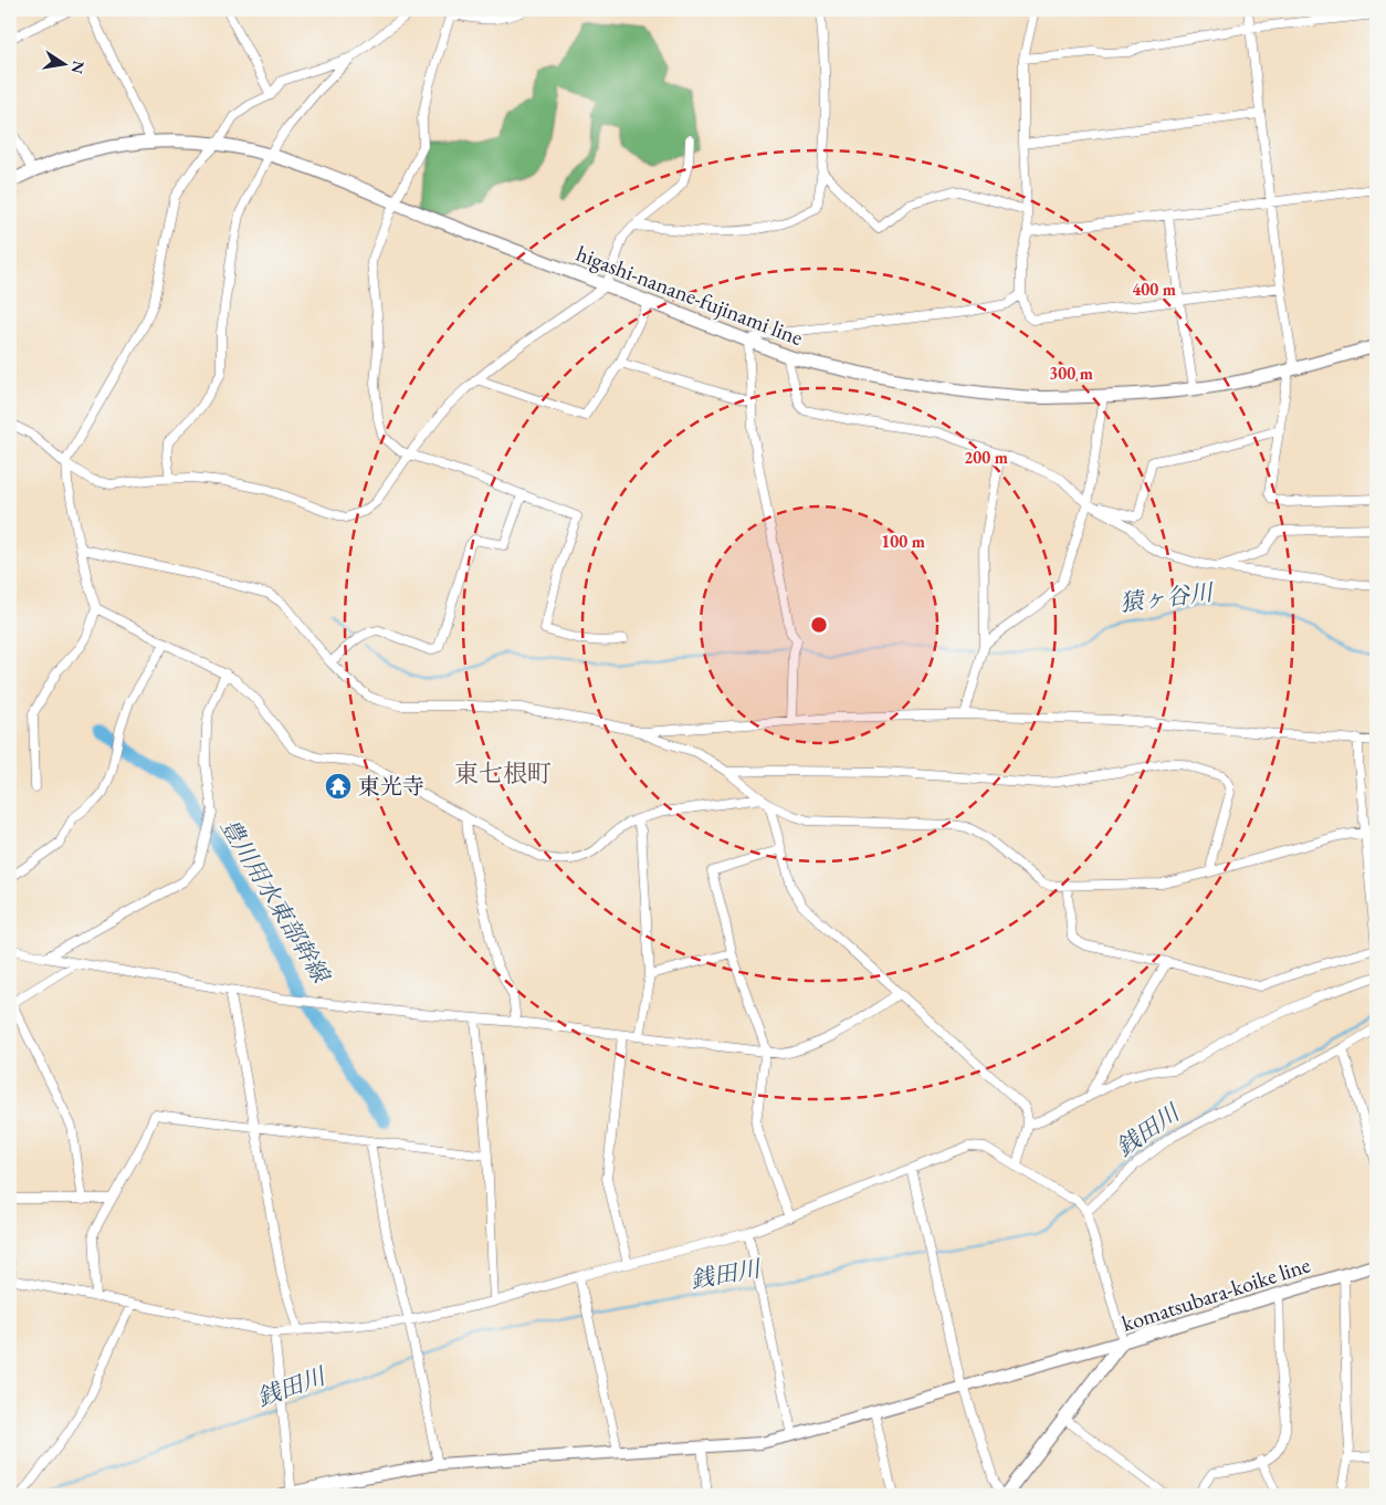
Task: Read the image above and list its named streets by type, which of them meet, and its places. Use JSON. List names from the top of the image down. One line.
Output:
{"streets":{"main road":["higashi-nanane-fujinami line","komatsubara-koike line"]},"districts":["東七根町"],"water":["猿ヶ谷川","豊川用水東部幹線","銭田川"],"places":{"temple":["東光寺"]},"north":"right","rings":["400 m","300 m","200 m","100 m"]}
